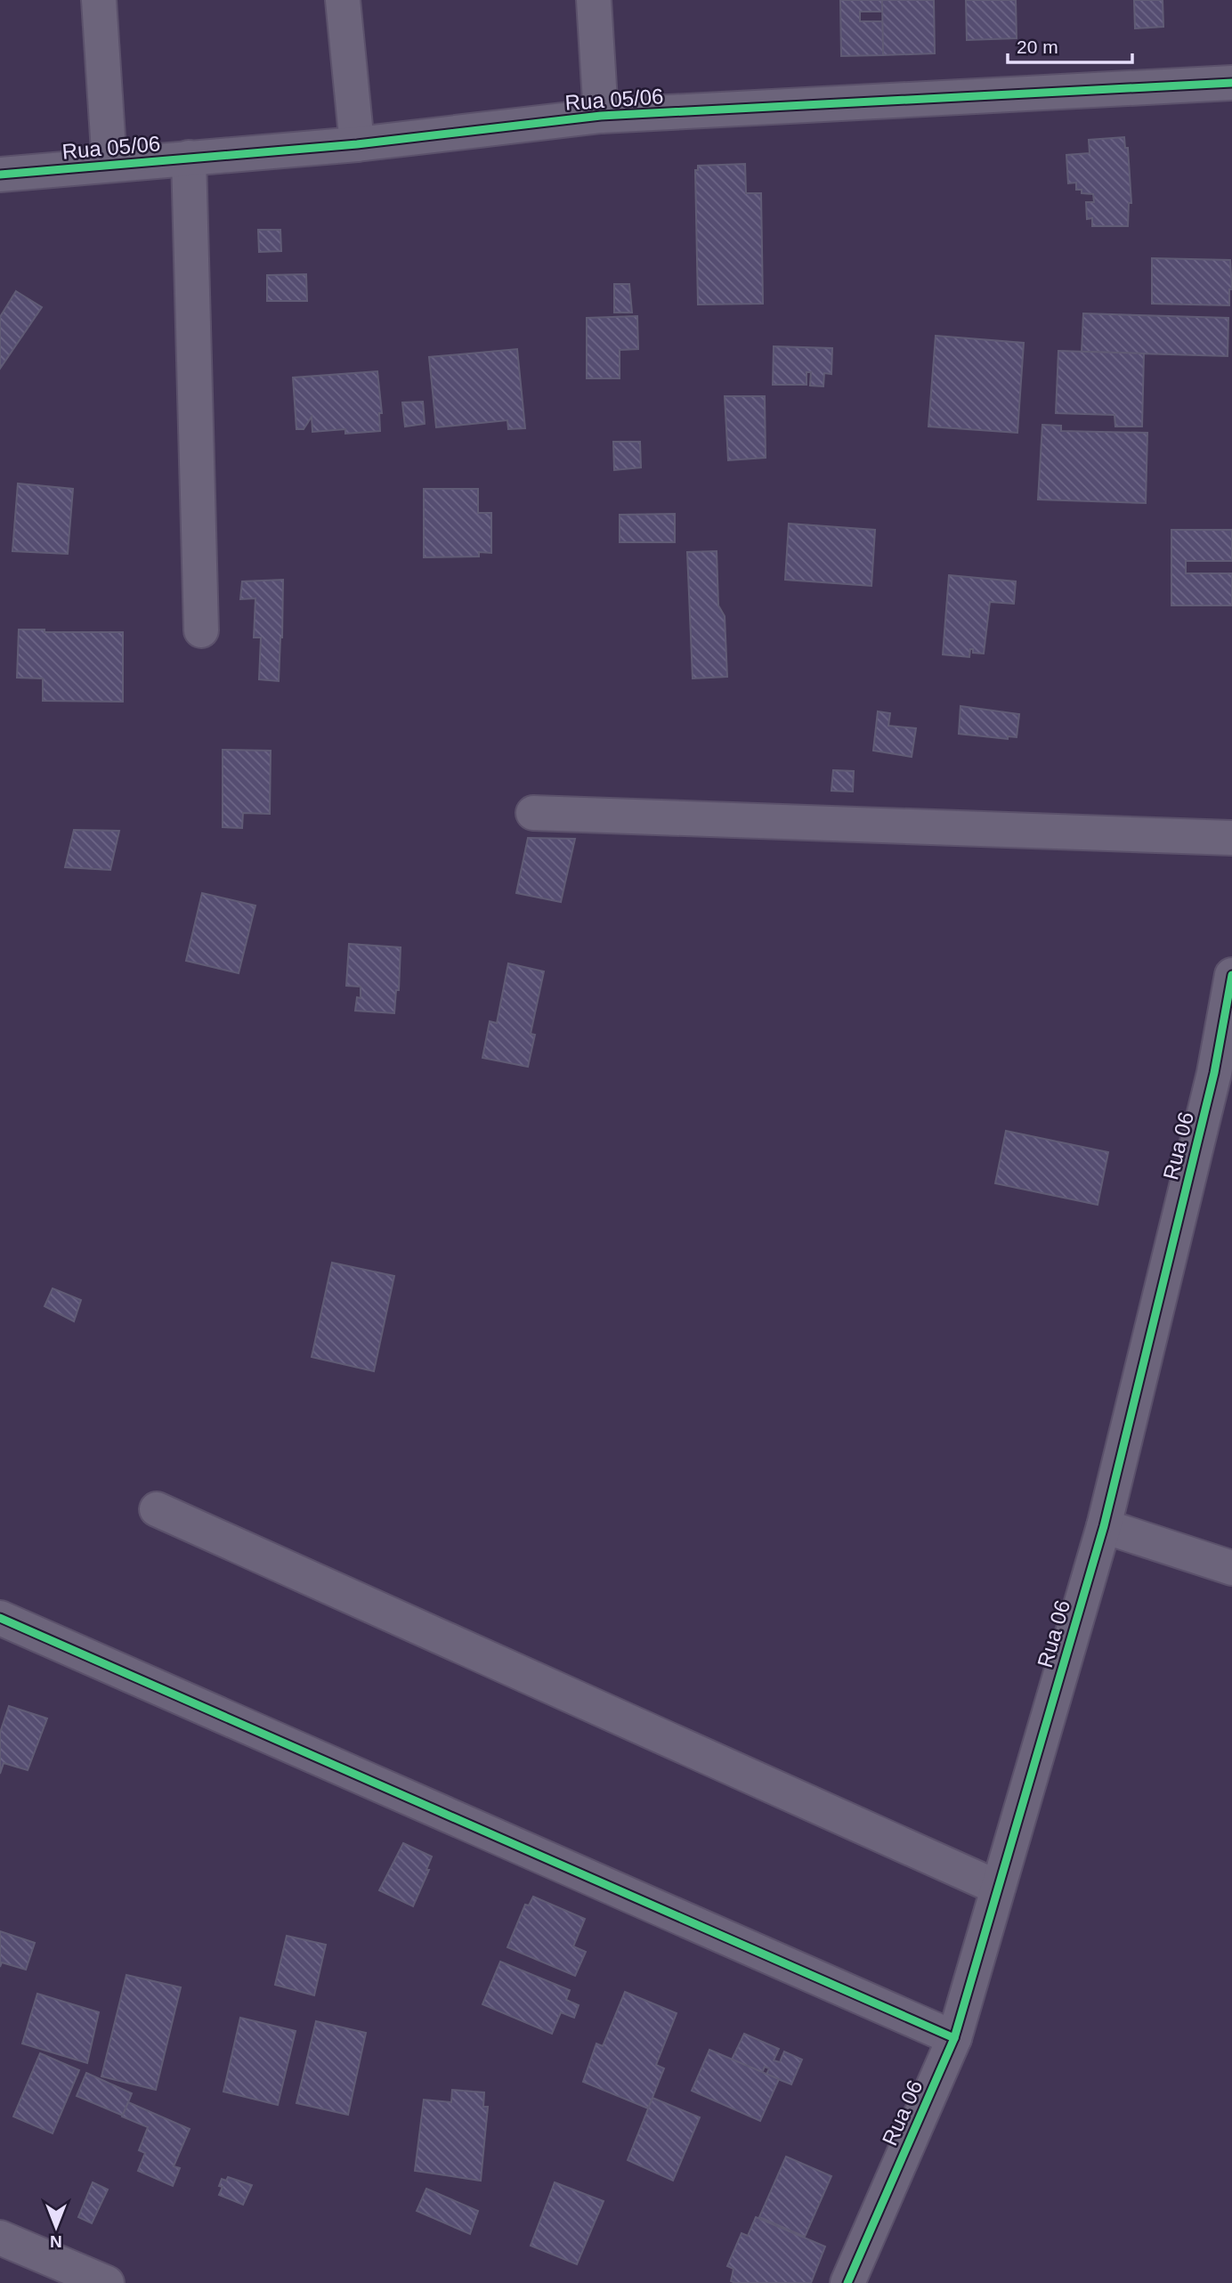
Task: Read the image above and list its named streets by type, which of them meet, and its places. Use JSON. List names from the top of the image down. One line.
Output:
{"streets":{"street":["Rua 05/06","Rua 06"]},"scale_bar":"20 m","north":"bottom"}
